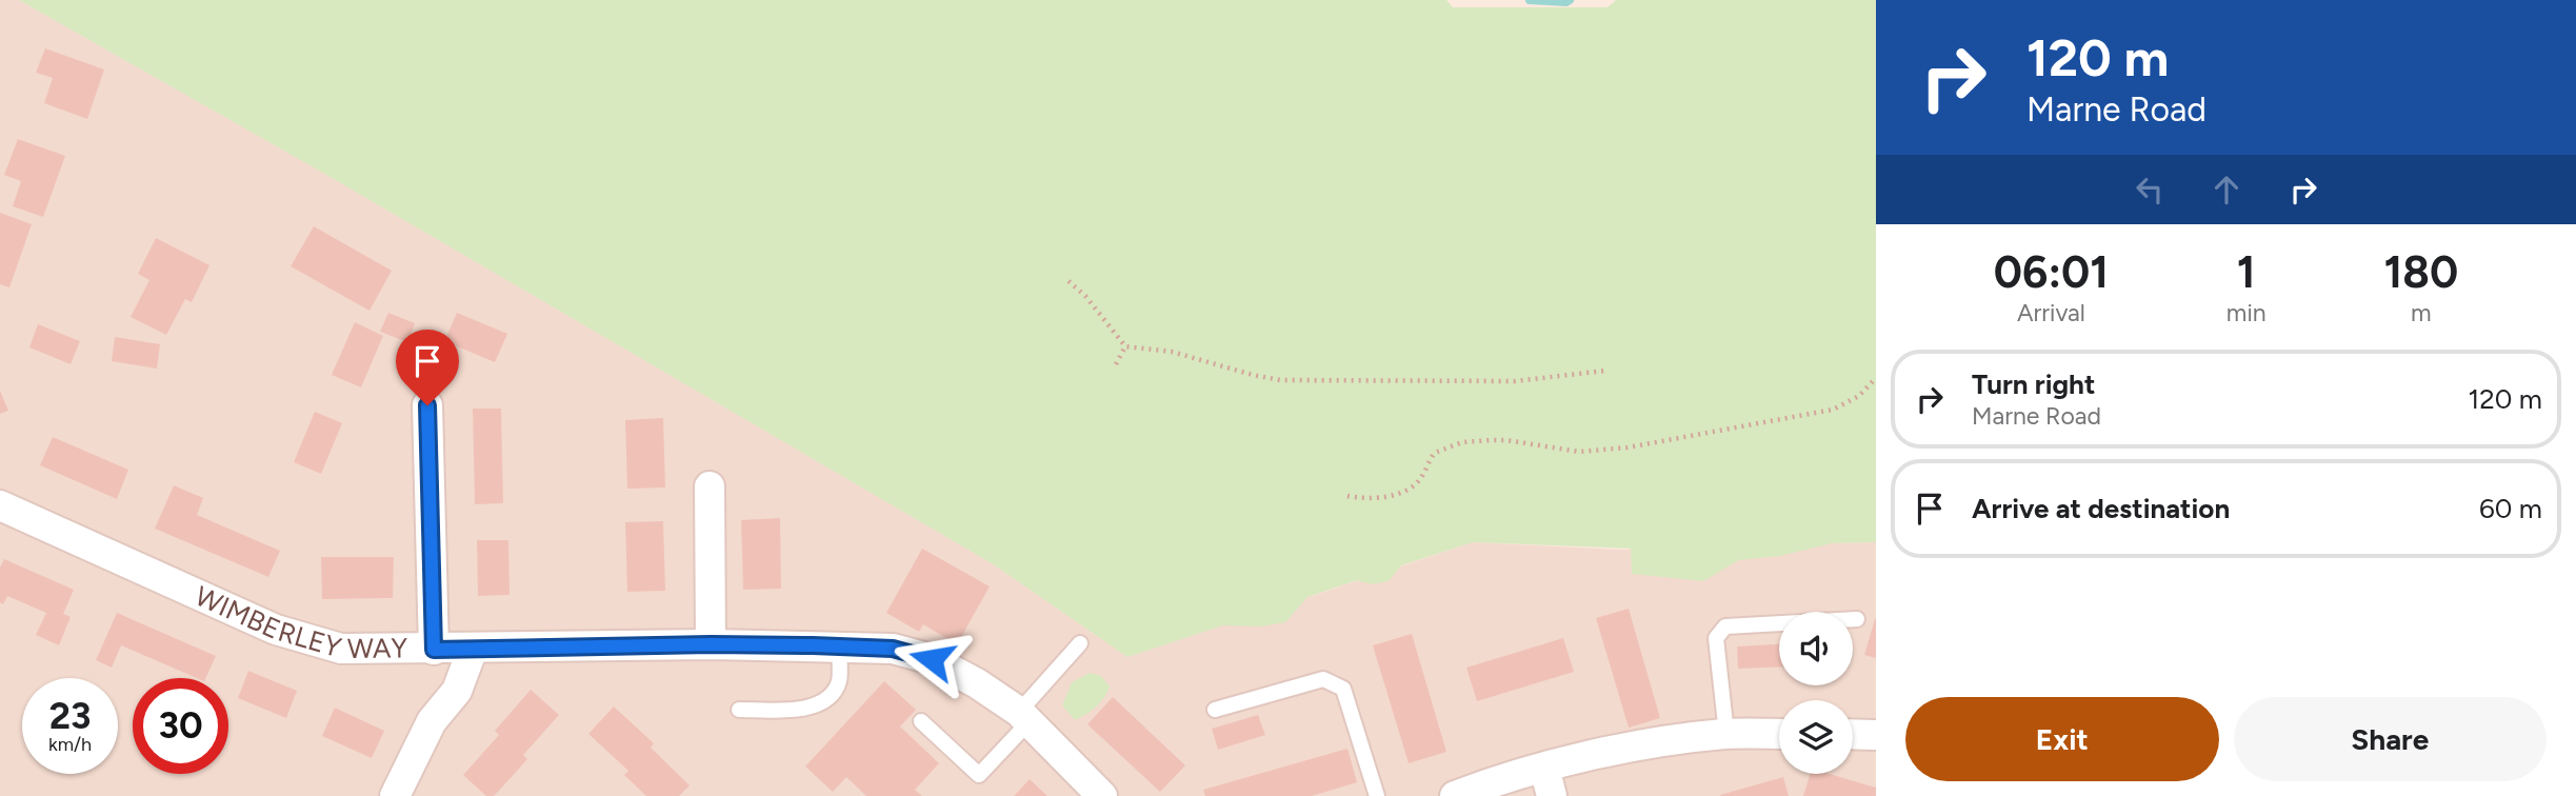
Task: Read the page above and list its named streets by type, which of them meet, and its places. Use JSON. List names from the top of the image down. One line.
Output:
{"streets":{"street":["WIMBERLEY WAY"]},"page":{"turn":["120 m","Marne Road"],"eta":["06:01","Arrival","1","min","180","m"],"list":[{"name":"Turn right","note":"Marne Road","value":"120 m"},{"name":"Arrive at destination","value":"60 m"}],"speed":"23 km/h","limit":"30","buttons":["Exit","Share"]}}
